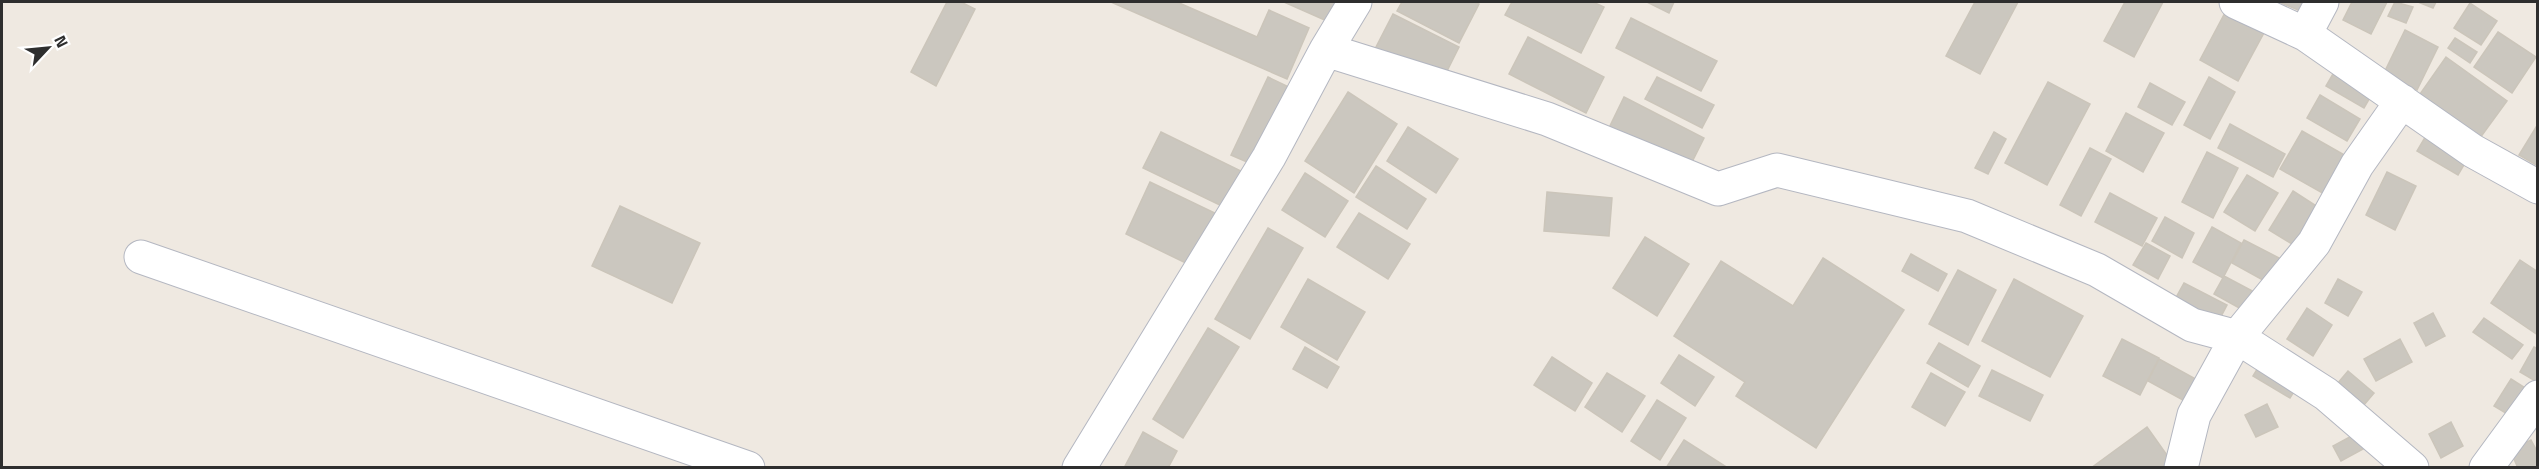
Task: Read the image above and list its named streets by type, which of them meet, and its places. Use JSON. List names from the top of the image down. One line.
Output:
{"north":"top right"}
